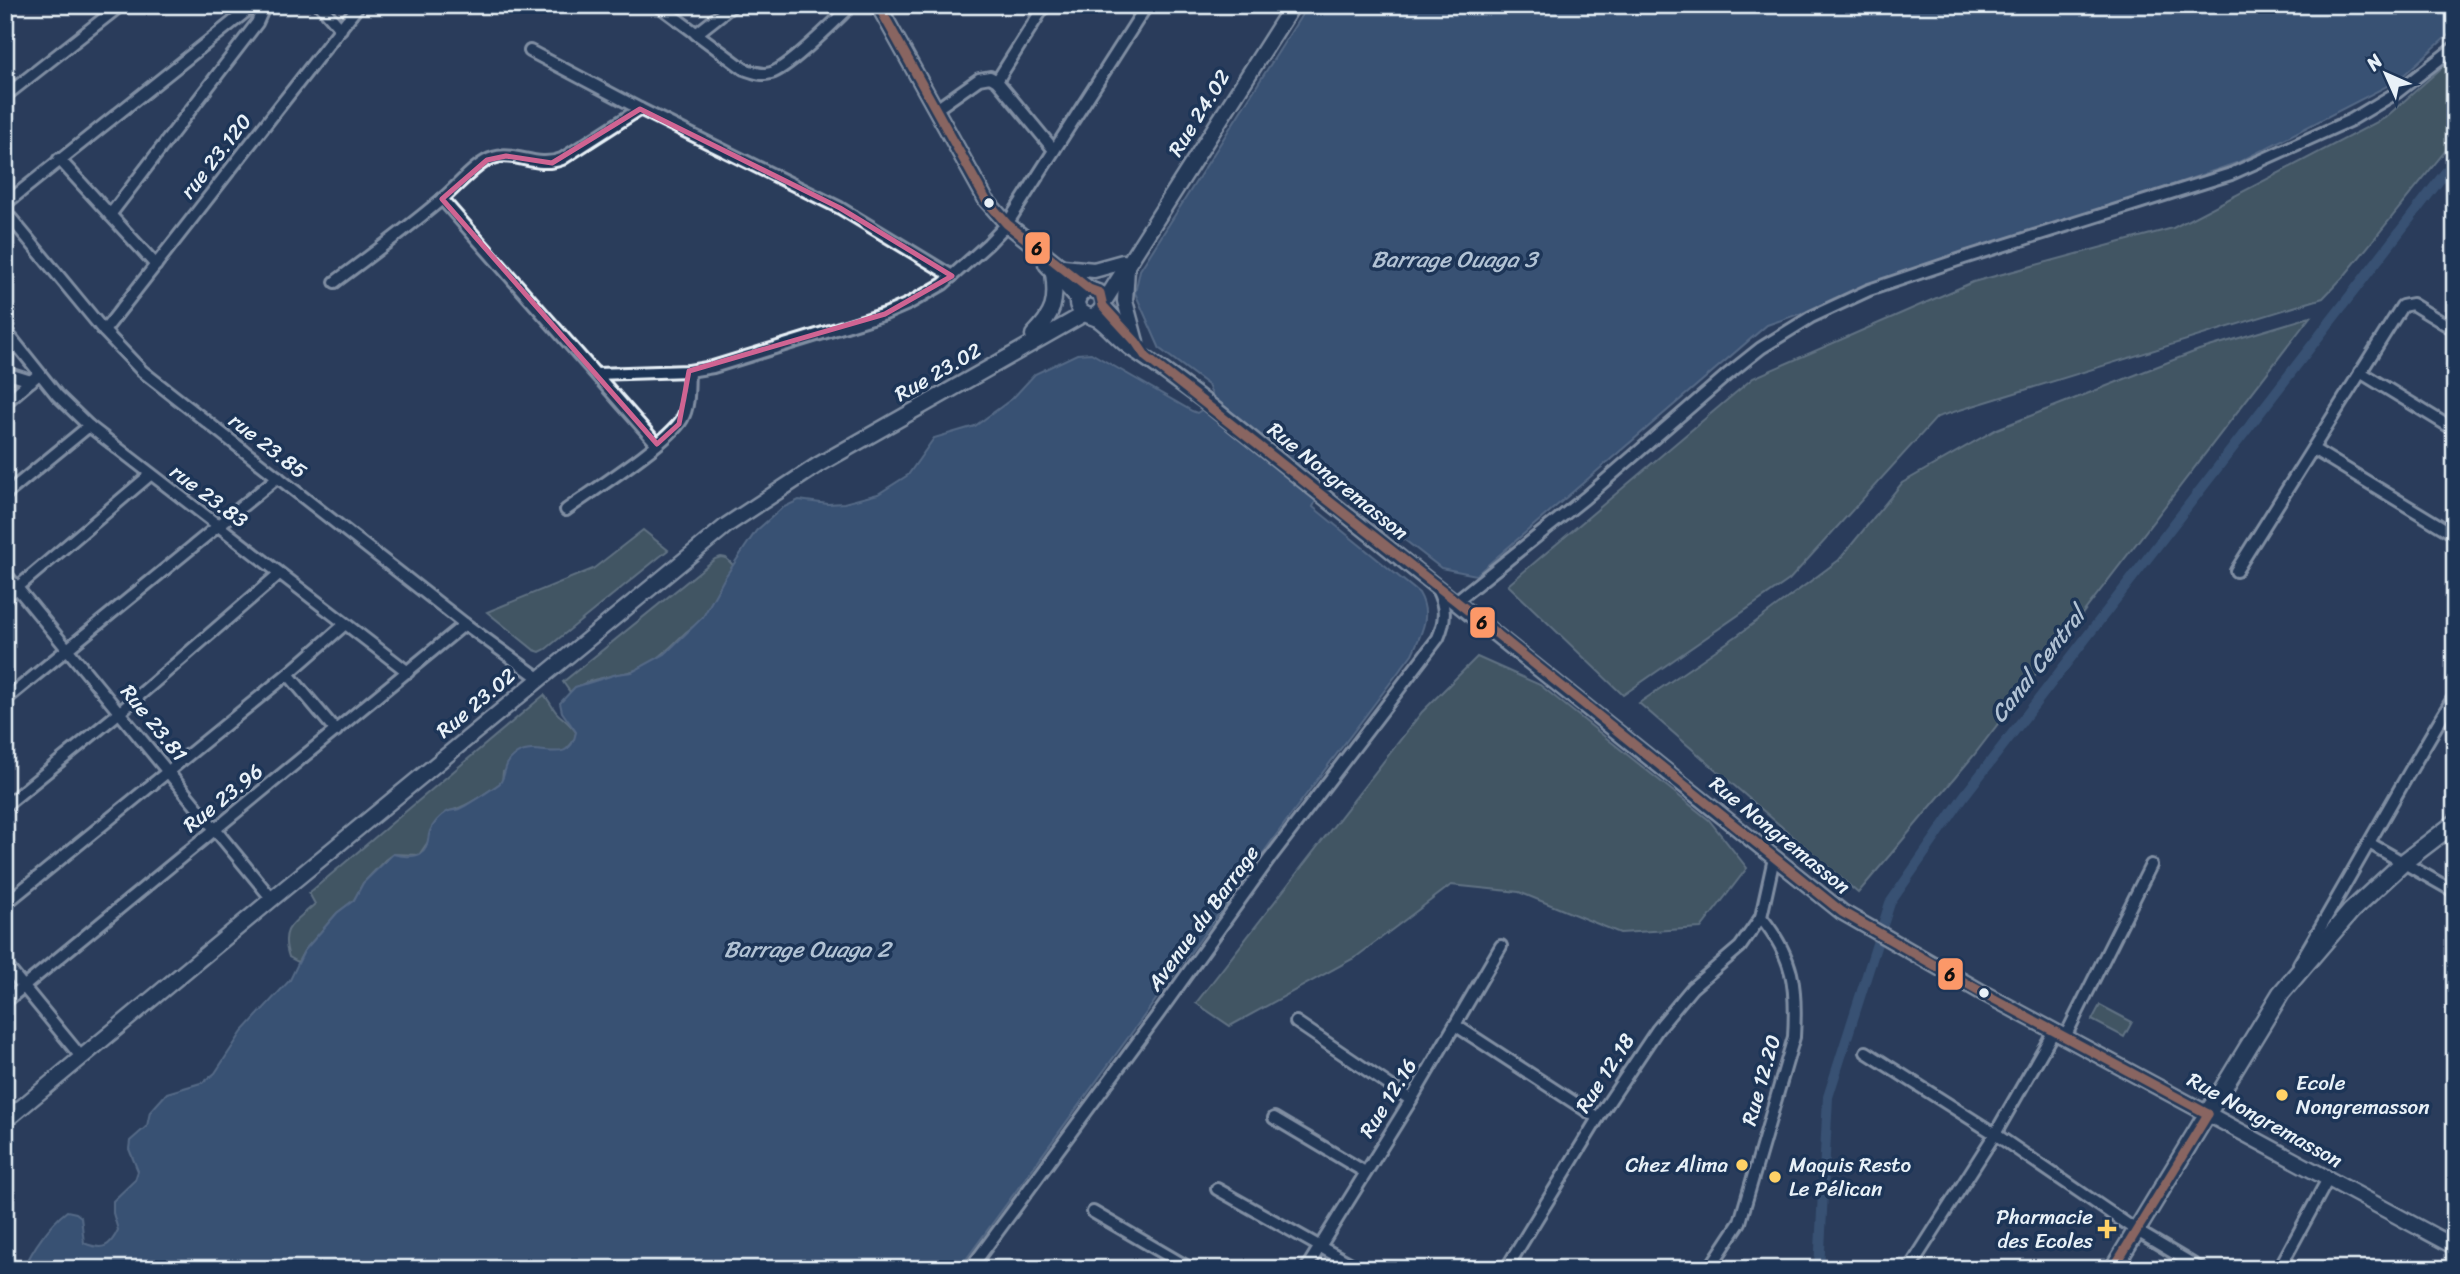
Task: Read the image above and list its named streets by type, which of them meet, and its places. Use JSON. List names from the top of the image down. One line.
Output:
{"streets":{"street":["Rue 24.02","rue 23.120","Rue 23.02","rue 23.85","Rue Nongremasson","rue 23.83","Rue 23.81","Rue 23.96","Avenue du Barrage","Rue 12.18","Rue 12.20","Rue 12.16"]},"crossings":[["Rue 24.02","Rue 23.02"],["Rue 24.02","Rue Nongremasson"],["rue 23.120","rue 23.85"],["Rue 23.02","rue 23.85"],["Rue 23.02","Rue Nongremasson"],["Rue 23.02","Rue 23.81"],["rue 23.85","Rue 23.96"],["Rue Nongremasson","Avenue du Barrage"],["rue 23.83","Rue 23.96"],["Rue 23.81","Rue 23.96"],["Rue 12.18","Rue 12.20"]],"water":["Barrage Ouaga 3","Canal Central","Barrage Ouaga 2"],"places":{"other":["Ecole Nongremasson","Chez Alima","Maquis Resto Le Pélican"],"health":["Pharmacie des Ecoles"]},"lines":["transit line 6"],"north":"top left"}
